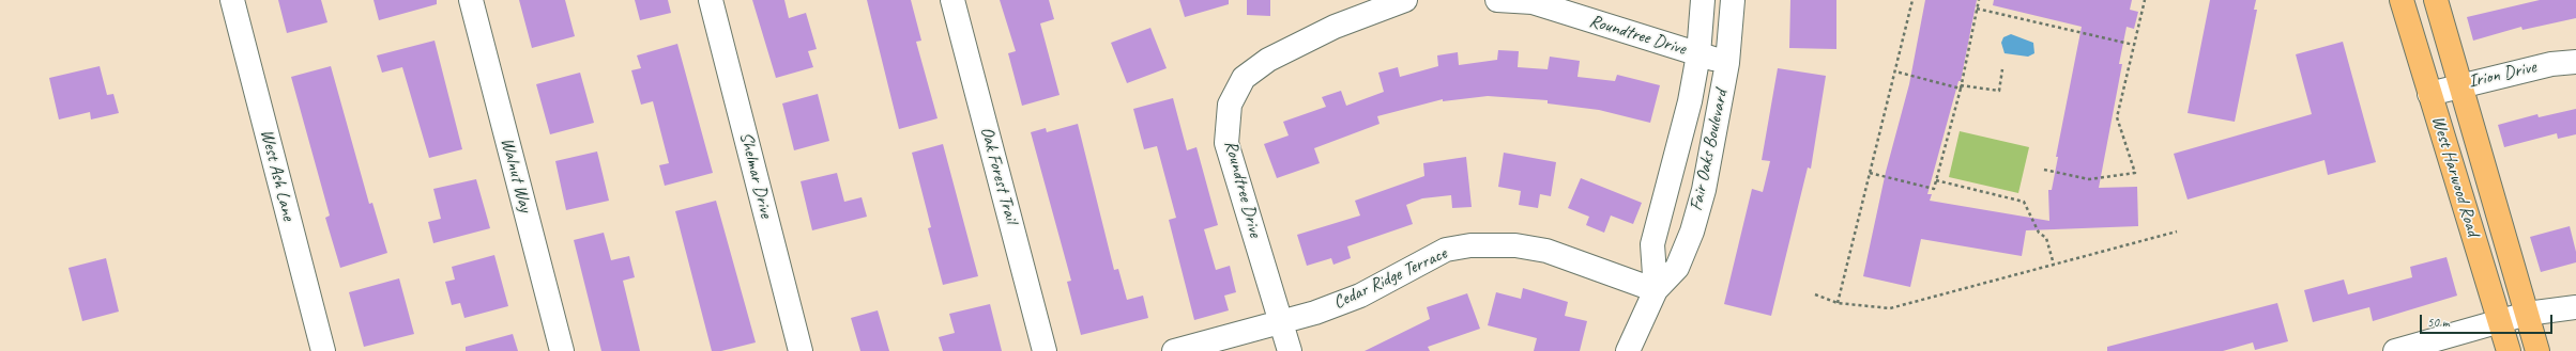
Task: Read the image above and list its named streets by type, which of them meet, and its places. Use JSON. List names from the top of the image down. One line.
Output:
{"streets":{"main road":["West Harwood Road"],"street":["Roundtree Drive","Irion Drive","Fair Oaks Boulevard","West Ash Lane","Walnut Way","Shelmar Drive","Oak Forest Trail","Cedar Ridge Terrace"]},"crossings":[["Roundtree Drive","Fair Oaks Boulevard"],["Roundtree Drive","Cedar Ridge Terrace"],["Irion Drive","West Harwood Road"],["Fair Oaks Boulevard","Cedar Ridge Terrace"]],"scale_bar":"50 m"}
